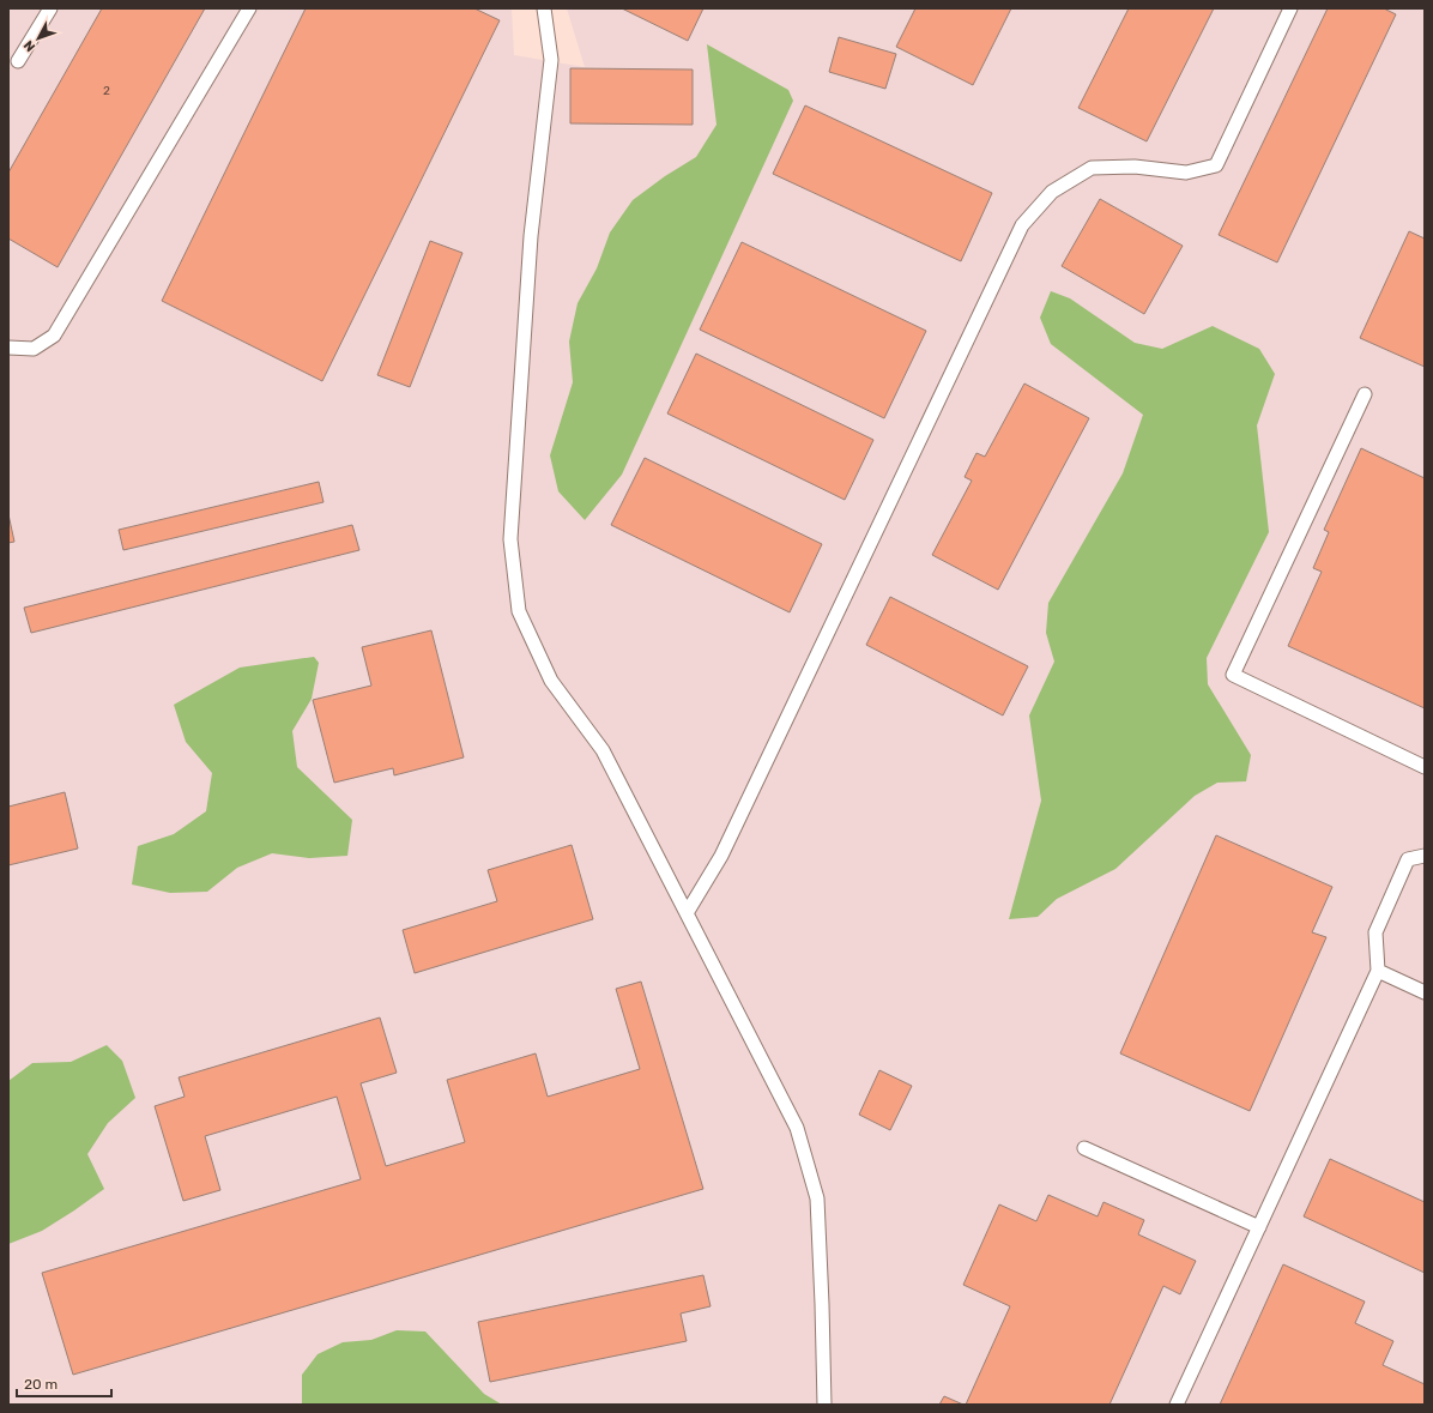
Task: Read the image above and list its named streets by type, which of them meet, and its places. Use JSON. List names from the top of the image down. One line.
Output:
{"house_numbers":["2"],"scale_bar":"20 m","north":"bottom left"}
